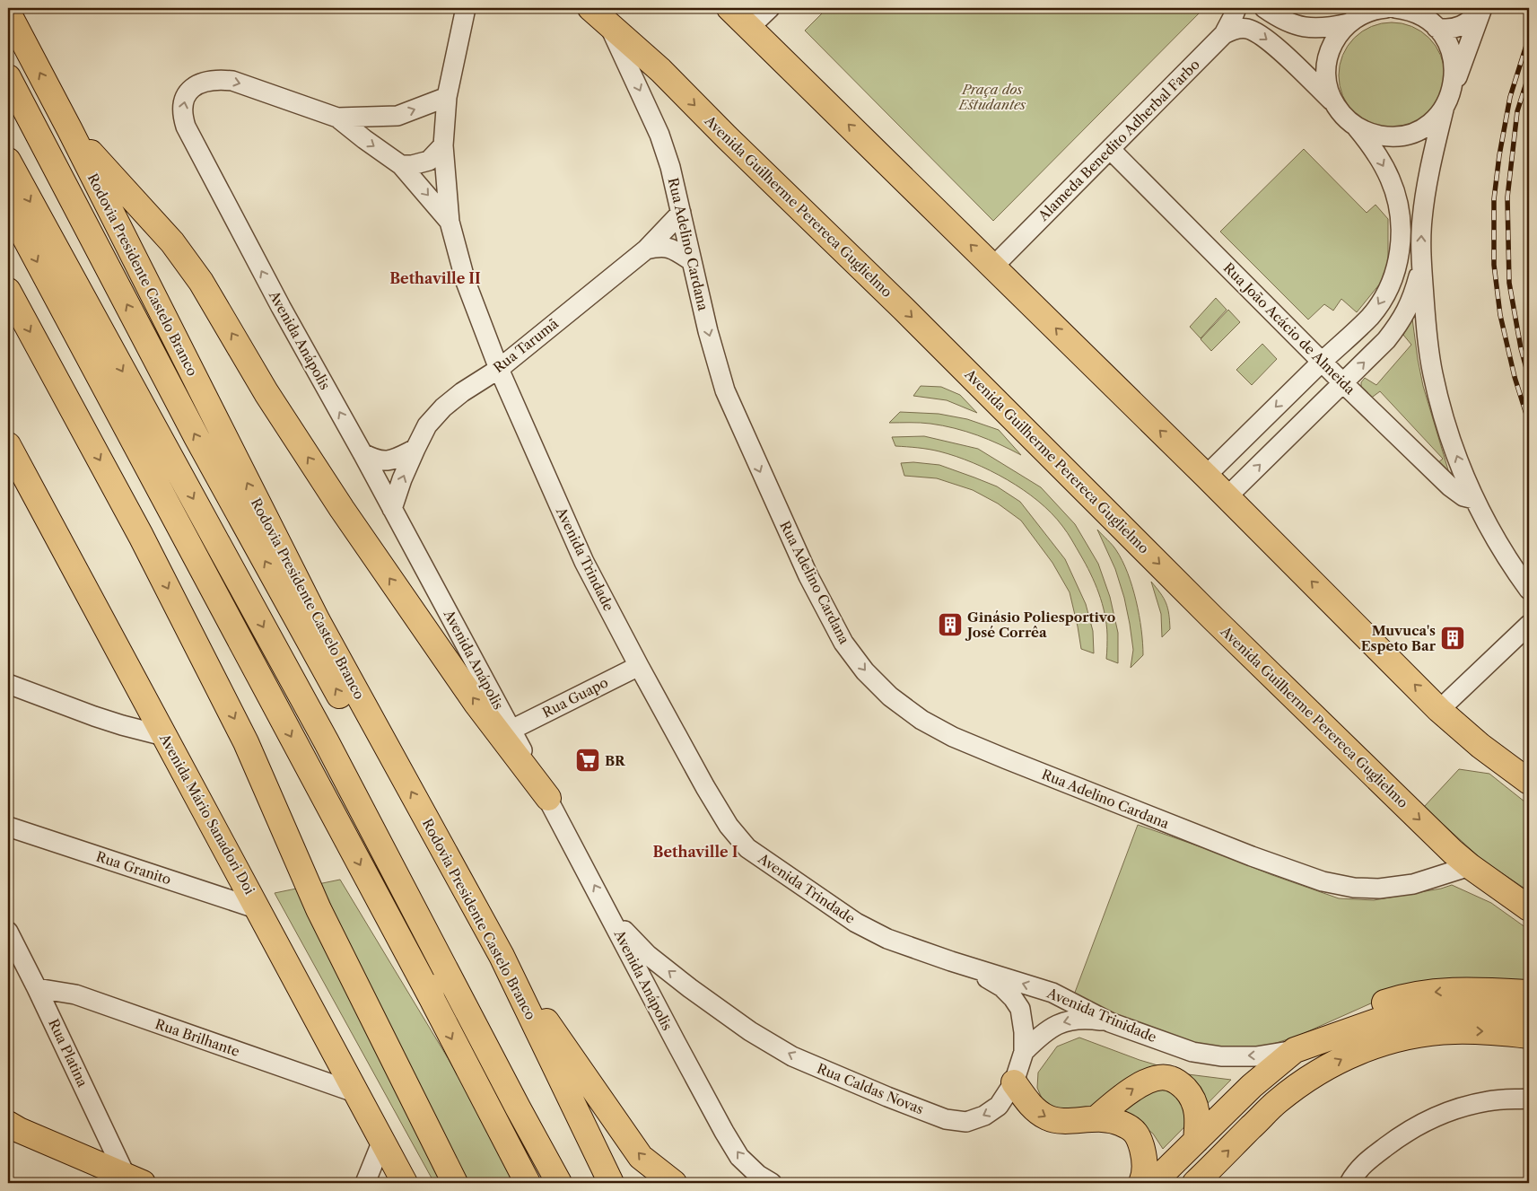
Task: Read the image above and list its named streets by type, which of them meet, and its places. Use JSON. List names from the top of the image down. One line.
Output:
{"streets":{"main road":["Avenida Guilherme Perereca Guglielmo","Rodovia Presidente Castelo Branco","Avenida Mário Sanadori Doi"],"street":["Alameda Benedito Adherbal Farbo","Rua Adelino Cardana","Rua João Acácio de Almeida","Avenida Anápolis","Rua Tarumã","Avenida Trindade","Rua Guapo","Rua Granito","Avenida Trinidade","Rua Brilhante","Rua Platina","Rua Caldas Novas"]},"crossings":[["Alameda Benedito Adherbal Farbo","Rua João Acácio de Almeida"],["Avenida Guilherme Perereca Guglielmo","Rua Adelino Cardana"],["Rua Adelino Cardana","Rua Tarumã"],["Avenida Anápolis","Rua Tarumã"],["Avenida Anápolis","Rua Guapo"],["Avenida Anápolis","Rua Caldas Novas"],["Rua Tarumã","Avenida Trindade"],["Avenida Trindade","Rua Guapo"],["Avenida Trindade","Avenida Trinidade"],["Avenida Trindade","Rua Caldas Novas"],["Avenida Mário Sanadori Doi","Rua Granito"],["Avenida Mário Sanadori Doi","Rua Brilhante"],["Avenida Trinidade","Rua Caldas Novas"],["Rua Brilhante","Rua Platina"]],"one_way":["Rua Adelino Cardana","Avenida Trinidade","Rua Caldas Novas"],"districts":["Bethaville II","Bethaville I"],"parks":["Praça dos Estudantes"],"places":{"building":["Ginásio Poliesportivo José Corrêa","Muvuca's Espeto Bar"],"supermarket":["BR"]}}
